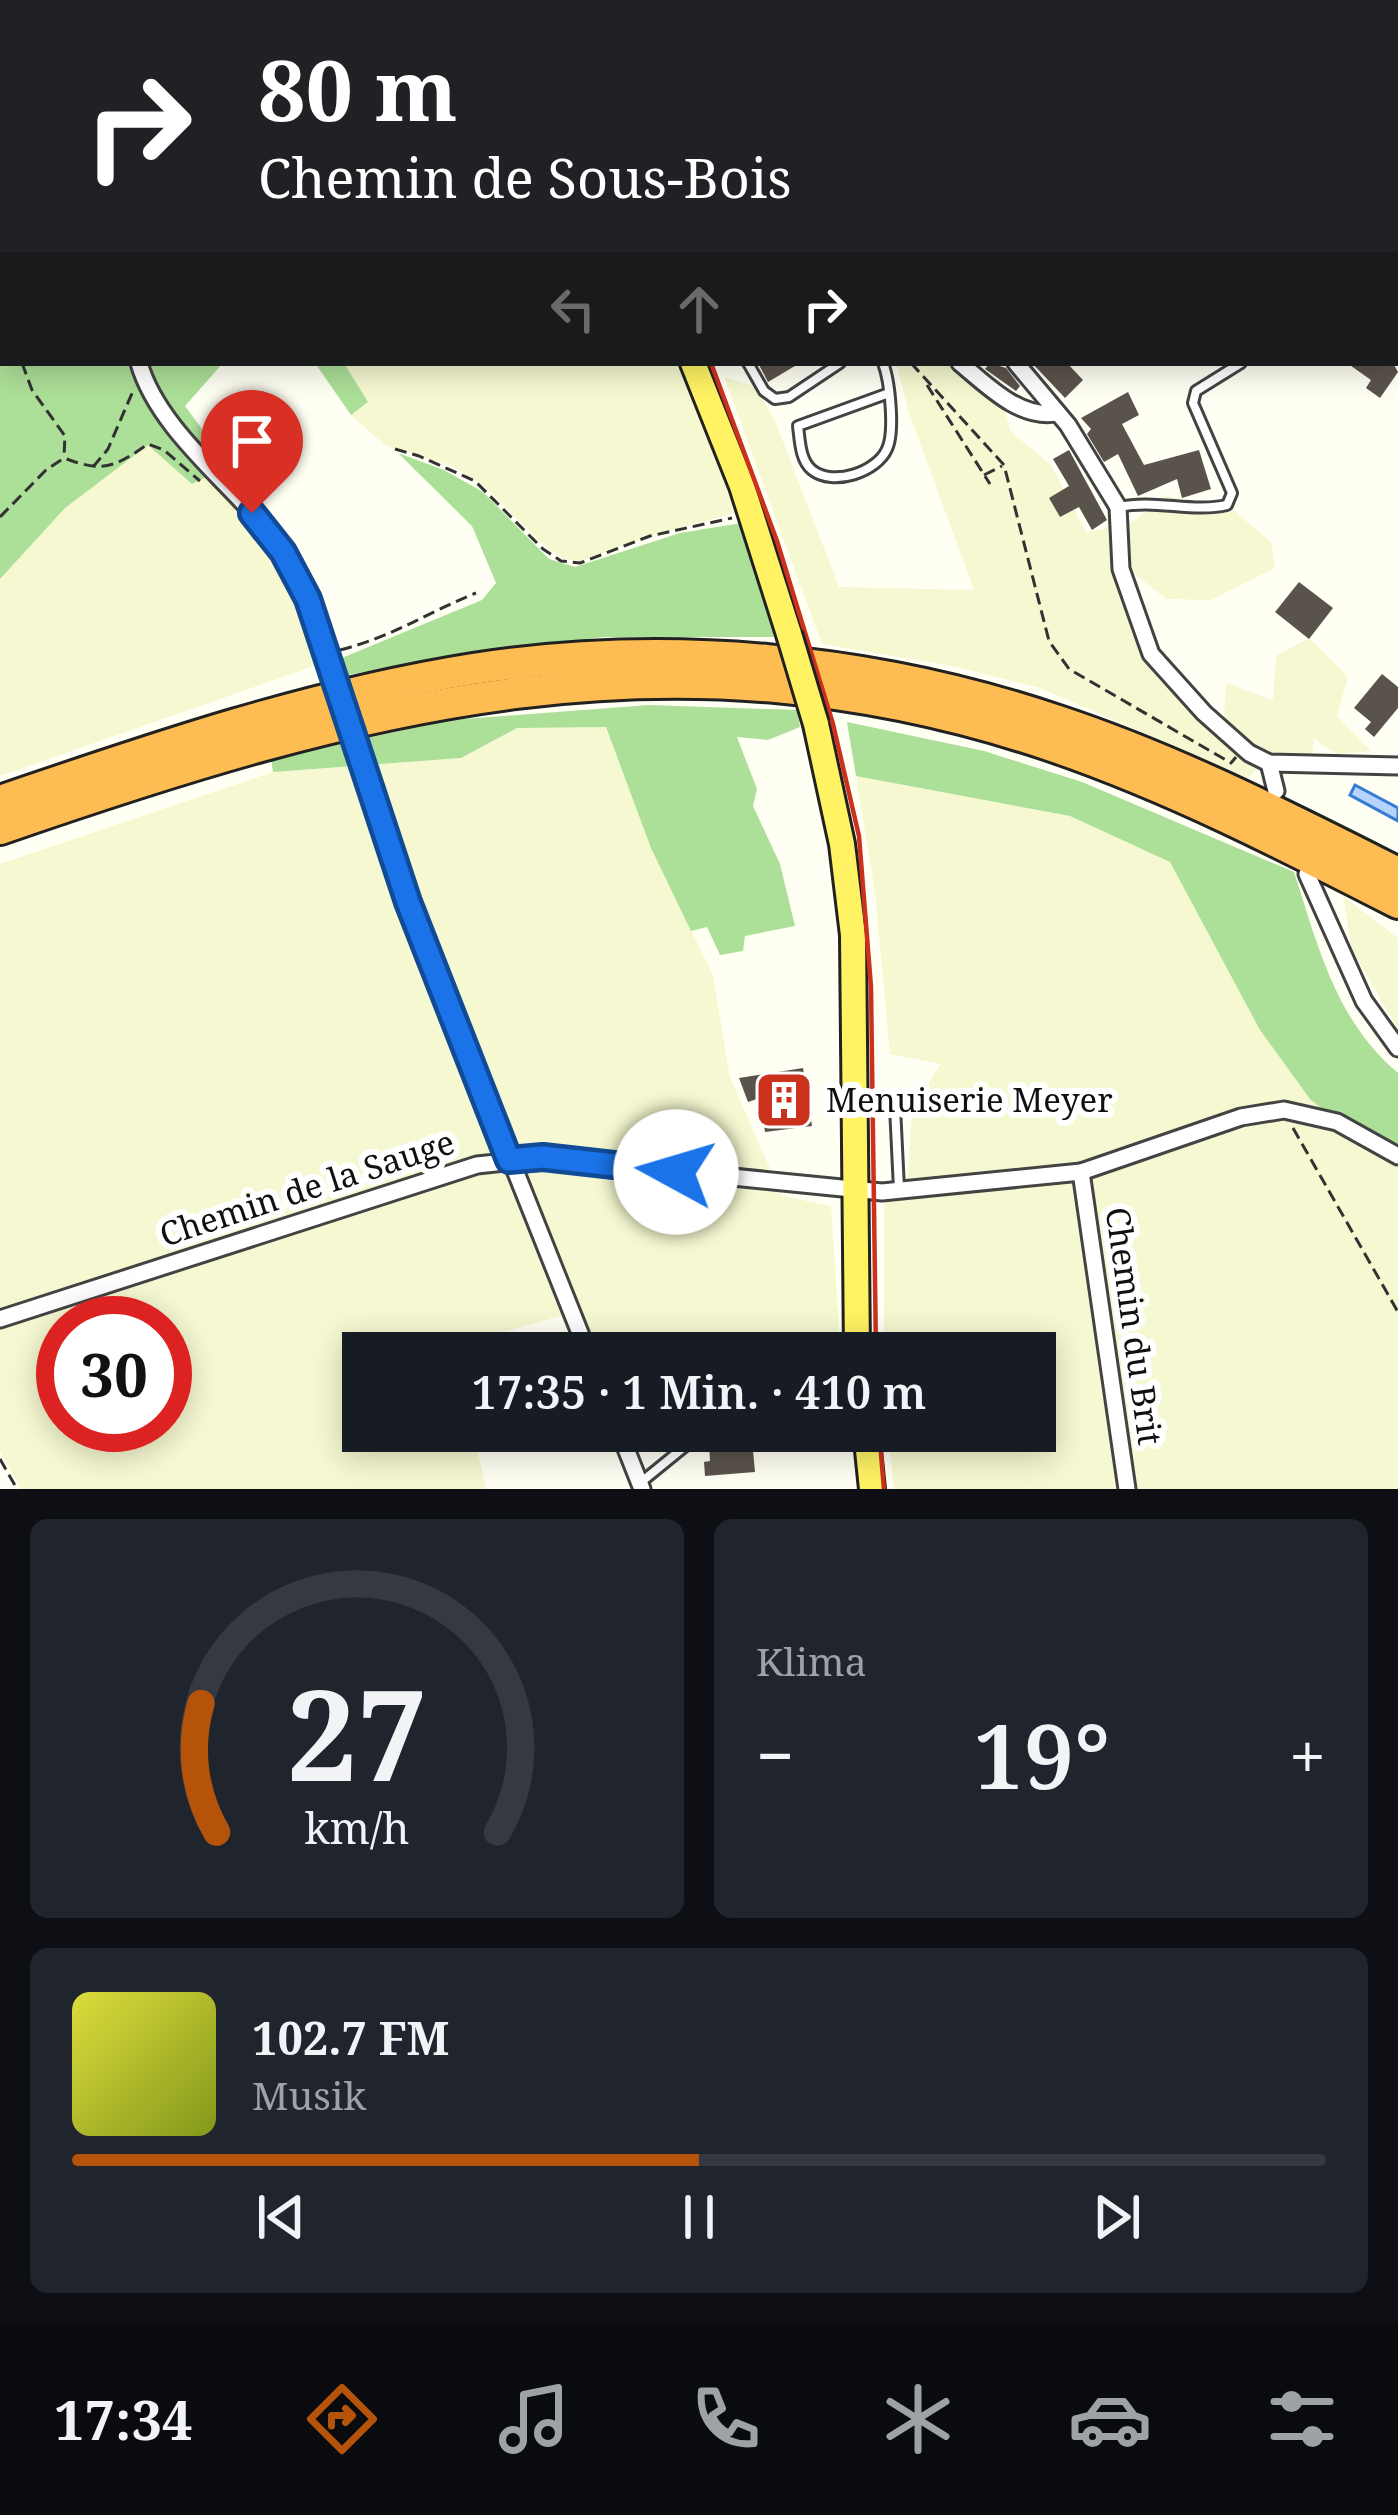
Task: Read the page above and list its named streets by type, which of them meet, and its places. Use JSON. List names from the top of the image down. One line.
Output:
{"streets":{"street":["Chemin de la Sauge","Chemin du Brit"]},"crossings":[["Chemin de la Sauge","Chemin du Brit"]],"places":{"building":["Menuiserie Meyer"]},"page":{"turn":["80 m","Chemin de Sous-Bois"],"limit":"30","trip":"17:35 · 1 Min. · 410 m","tile":"Klima","heat":["−","19°","+"],"song":["102.7 FM","Musik"],"tabs":"17:34","gauge":["27","km/h"]}}
